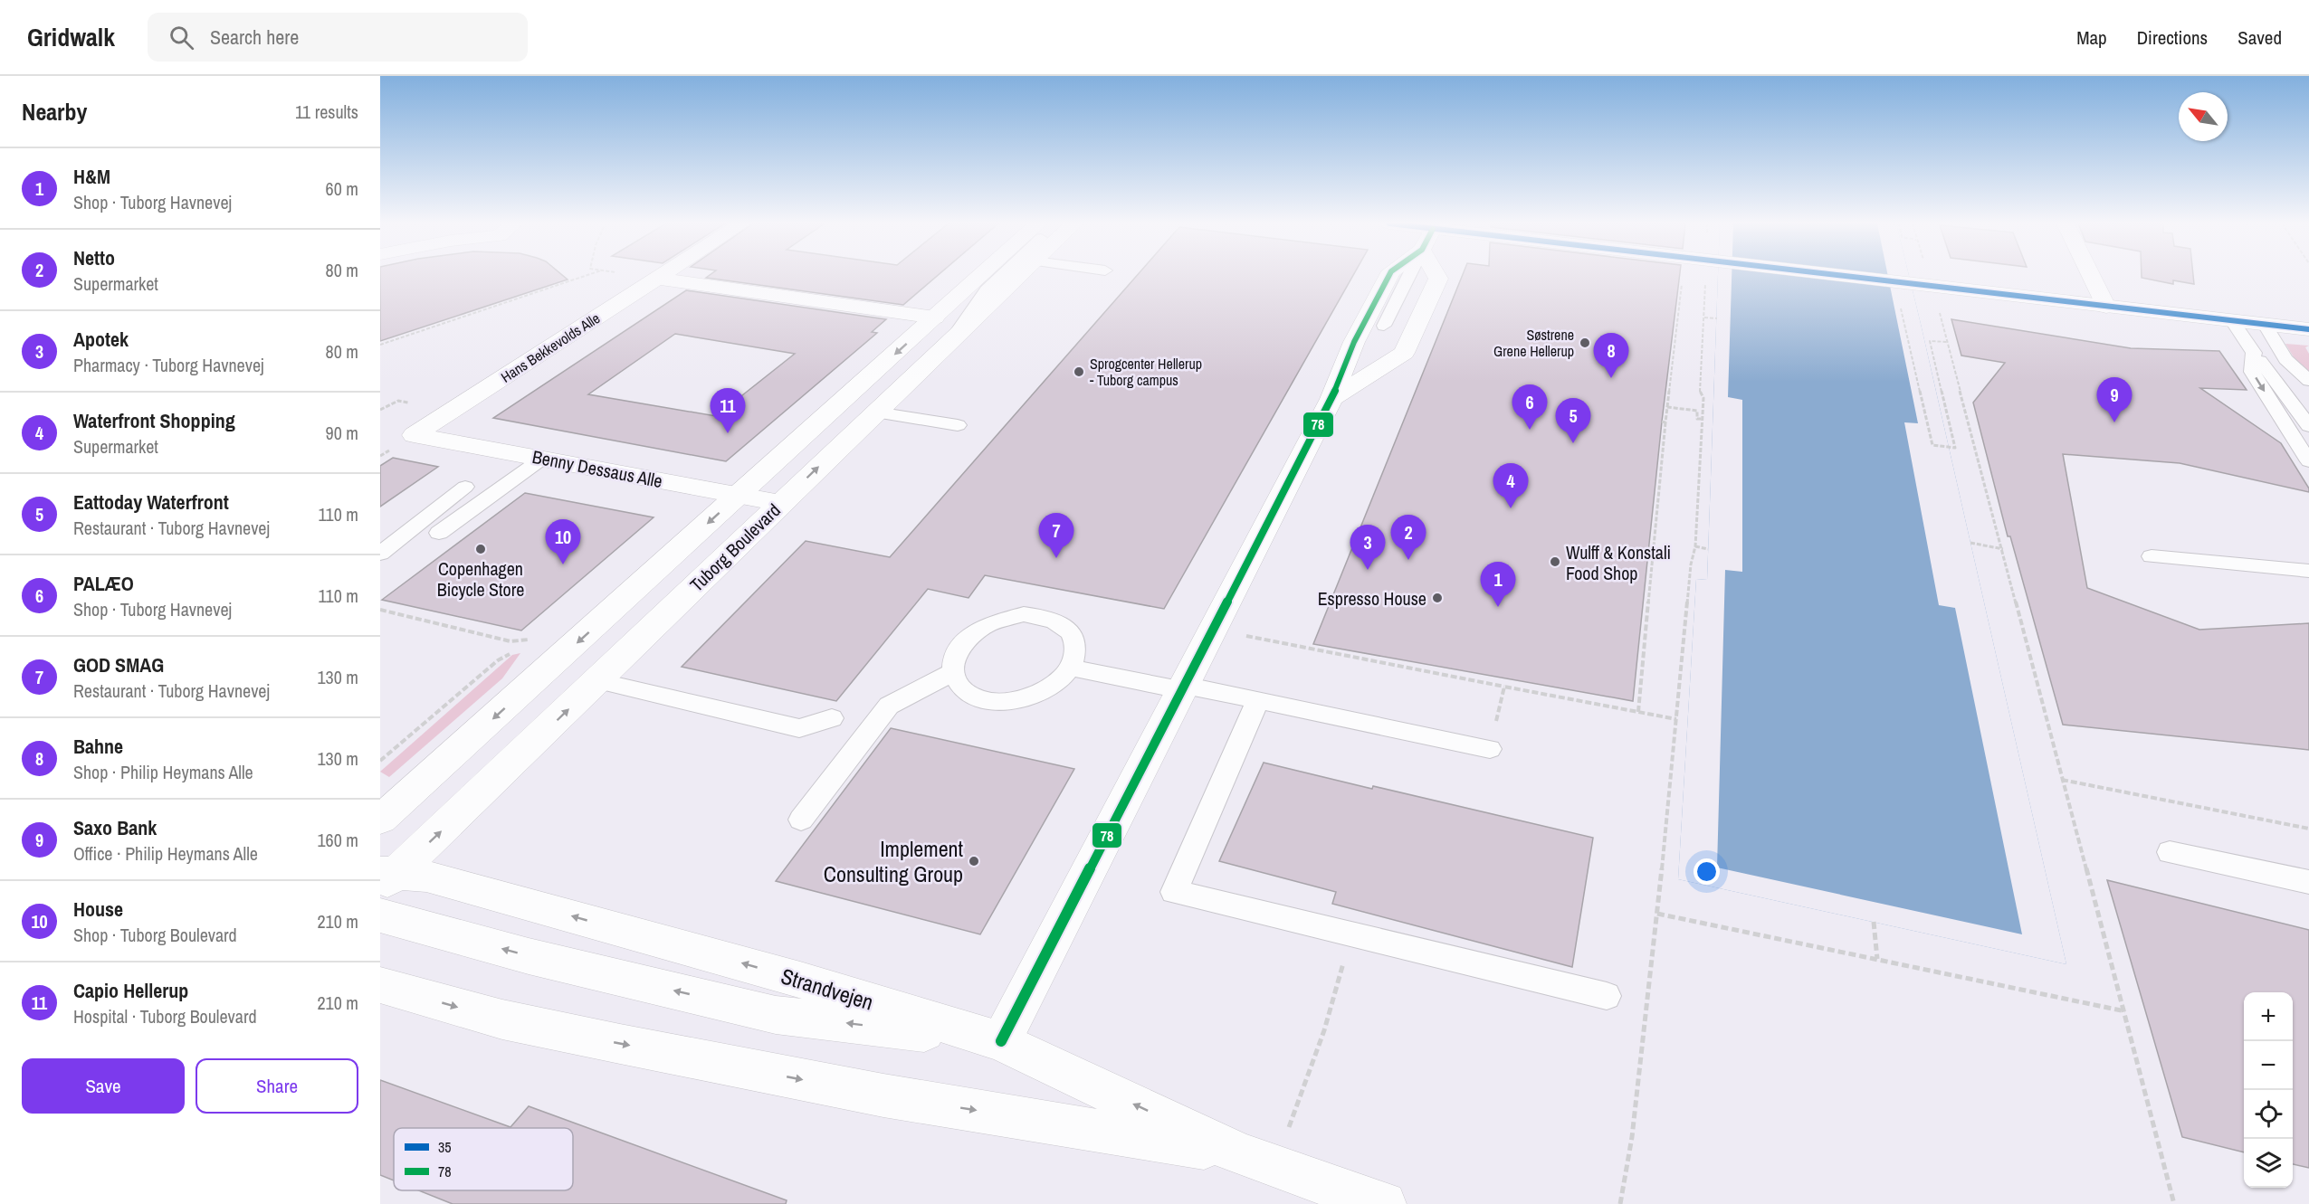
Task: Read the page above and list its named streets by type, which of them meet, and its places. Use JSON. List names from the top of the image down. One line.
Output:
{"streets":{"street":["Hans Bekkevolds Alle","Benny Dessaus Alle","Tuborg Boulevard","Strandvejen"]},"crossings":[["Hans Bekkevolds Alle","Benny Dessaus Alle"],["Benny Dessaus Alle","Tuborg Boulevard"],["Tuborg Boulevard","Strandvejen"]],"places":["Søstrene Grene Hellerup","Sprogcenter Hellerup - Tuborg campus","Copenhagen Bicycle Store","Wulff & Konstali Food Shop","Espresso House","Implement Consulting Group"],"lines":["transit line 35","transit line 78"],"legend":["35","78"],"north":"top left","page":{"header":"Gridwalk","search":"Search here","nav":["Map","Directions","Saved"],"heading":["Nearby","11 results"],"list":[{"mark":"1","name":"H&M","note":"Shop · Tuborg Havnevej","value":"60 m"},{"mark":"2","name":"Netto","note":"Supermarket","value":"80 m"},{"mark":"3","name":"Apotek","note":"Pharmacy · Tuborg Havnevej","value":"80 m"},{"mark":"4","name":"Waterfront Shopping","note":"Supermarket","value":"90 m"},{"mark":"5","name":"Eattoday Waterfront","note":"Restaurant · Tuborg Havnevej","value":"110 m"},{"mark":"6","name":"PALÆO","note":"Shop · Tuborg Havnevej","value":"110 m"},{"mark":"7","name":"GOD SMAG","note":"Restaurant · Tuborg Havnevej","value":"130 m"},{"mark":"8","name":"Bahne","note":"Shop · Philip Heymans Alle","value":"130 m"},{"mark":"9","name":"Saxo Bank","note":"Office · Philip Heymans Alle","value":"160 m"},{"mark":"10","name":"House","note":"Shop · Tuborg Boulevard","value":"210 m"},{"mark":"11","name":"Capio Hellerup","note":"Hospital · Tuborg Boulevard","value":"210 m"}],"pins":["8","9","6","11","5","4","7","2","10","3","1"],"map_buttons":["+","−"],"buttons":["Save","Share"]}}
